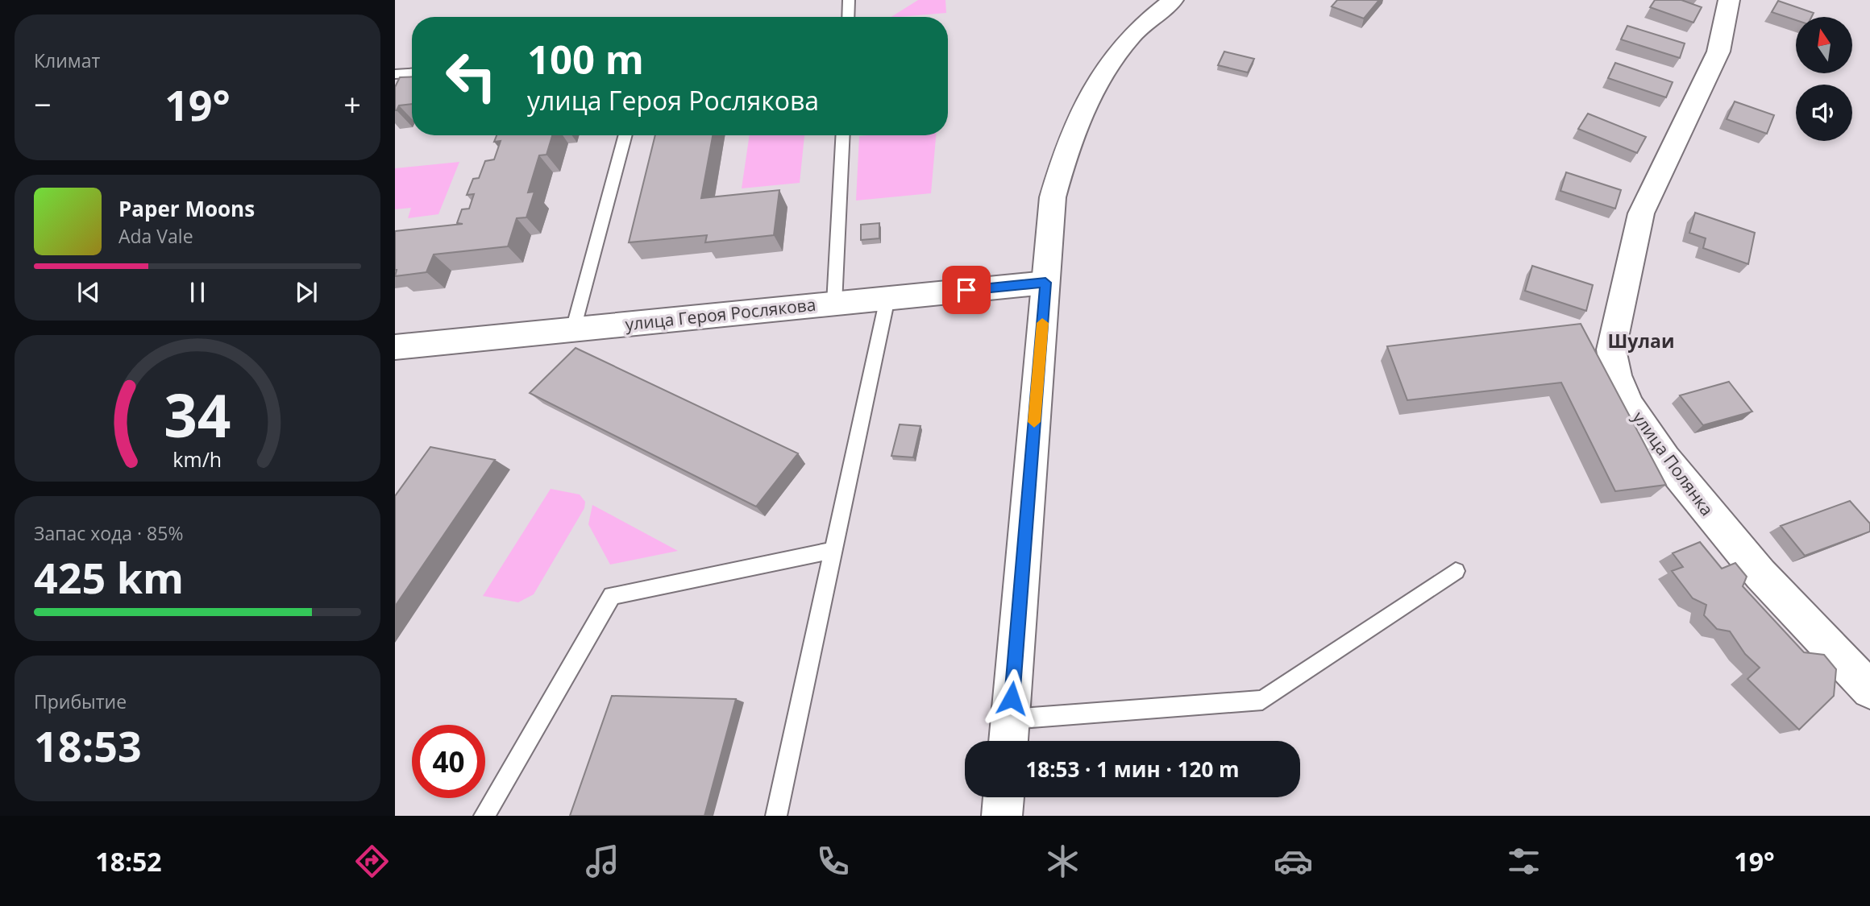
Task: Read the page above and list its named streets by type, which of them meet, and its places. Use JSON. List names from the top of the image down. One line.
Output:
{"streets":{"street":["улица Героя Рослякова","улица Полянка"]},"districts":["Шулаи"],"north":"top","page":{"tile":["Климат",["Запас хода · 85%","425 km"],["Прибытие","18:53"]],"turn":["100 m","улица Героя Рослякова"],"heat":["−","19°","+"],"song":["Paper Moons","Ada Vale"],"limit":"40","trip":"18:53 · 1 мин · 120 m","tabs":["18:52","19°"],"gauge":["34","km/h"]}}
